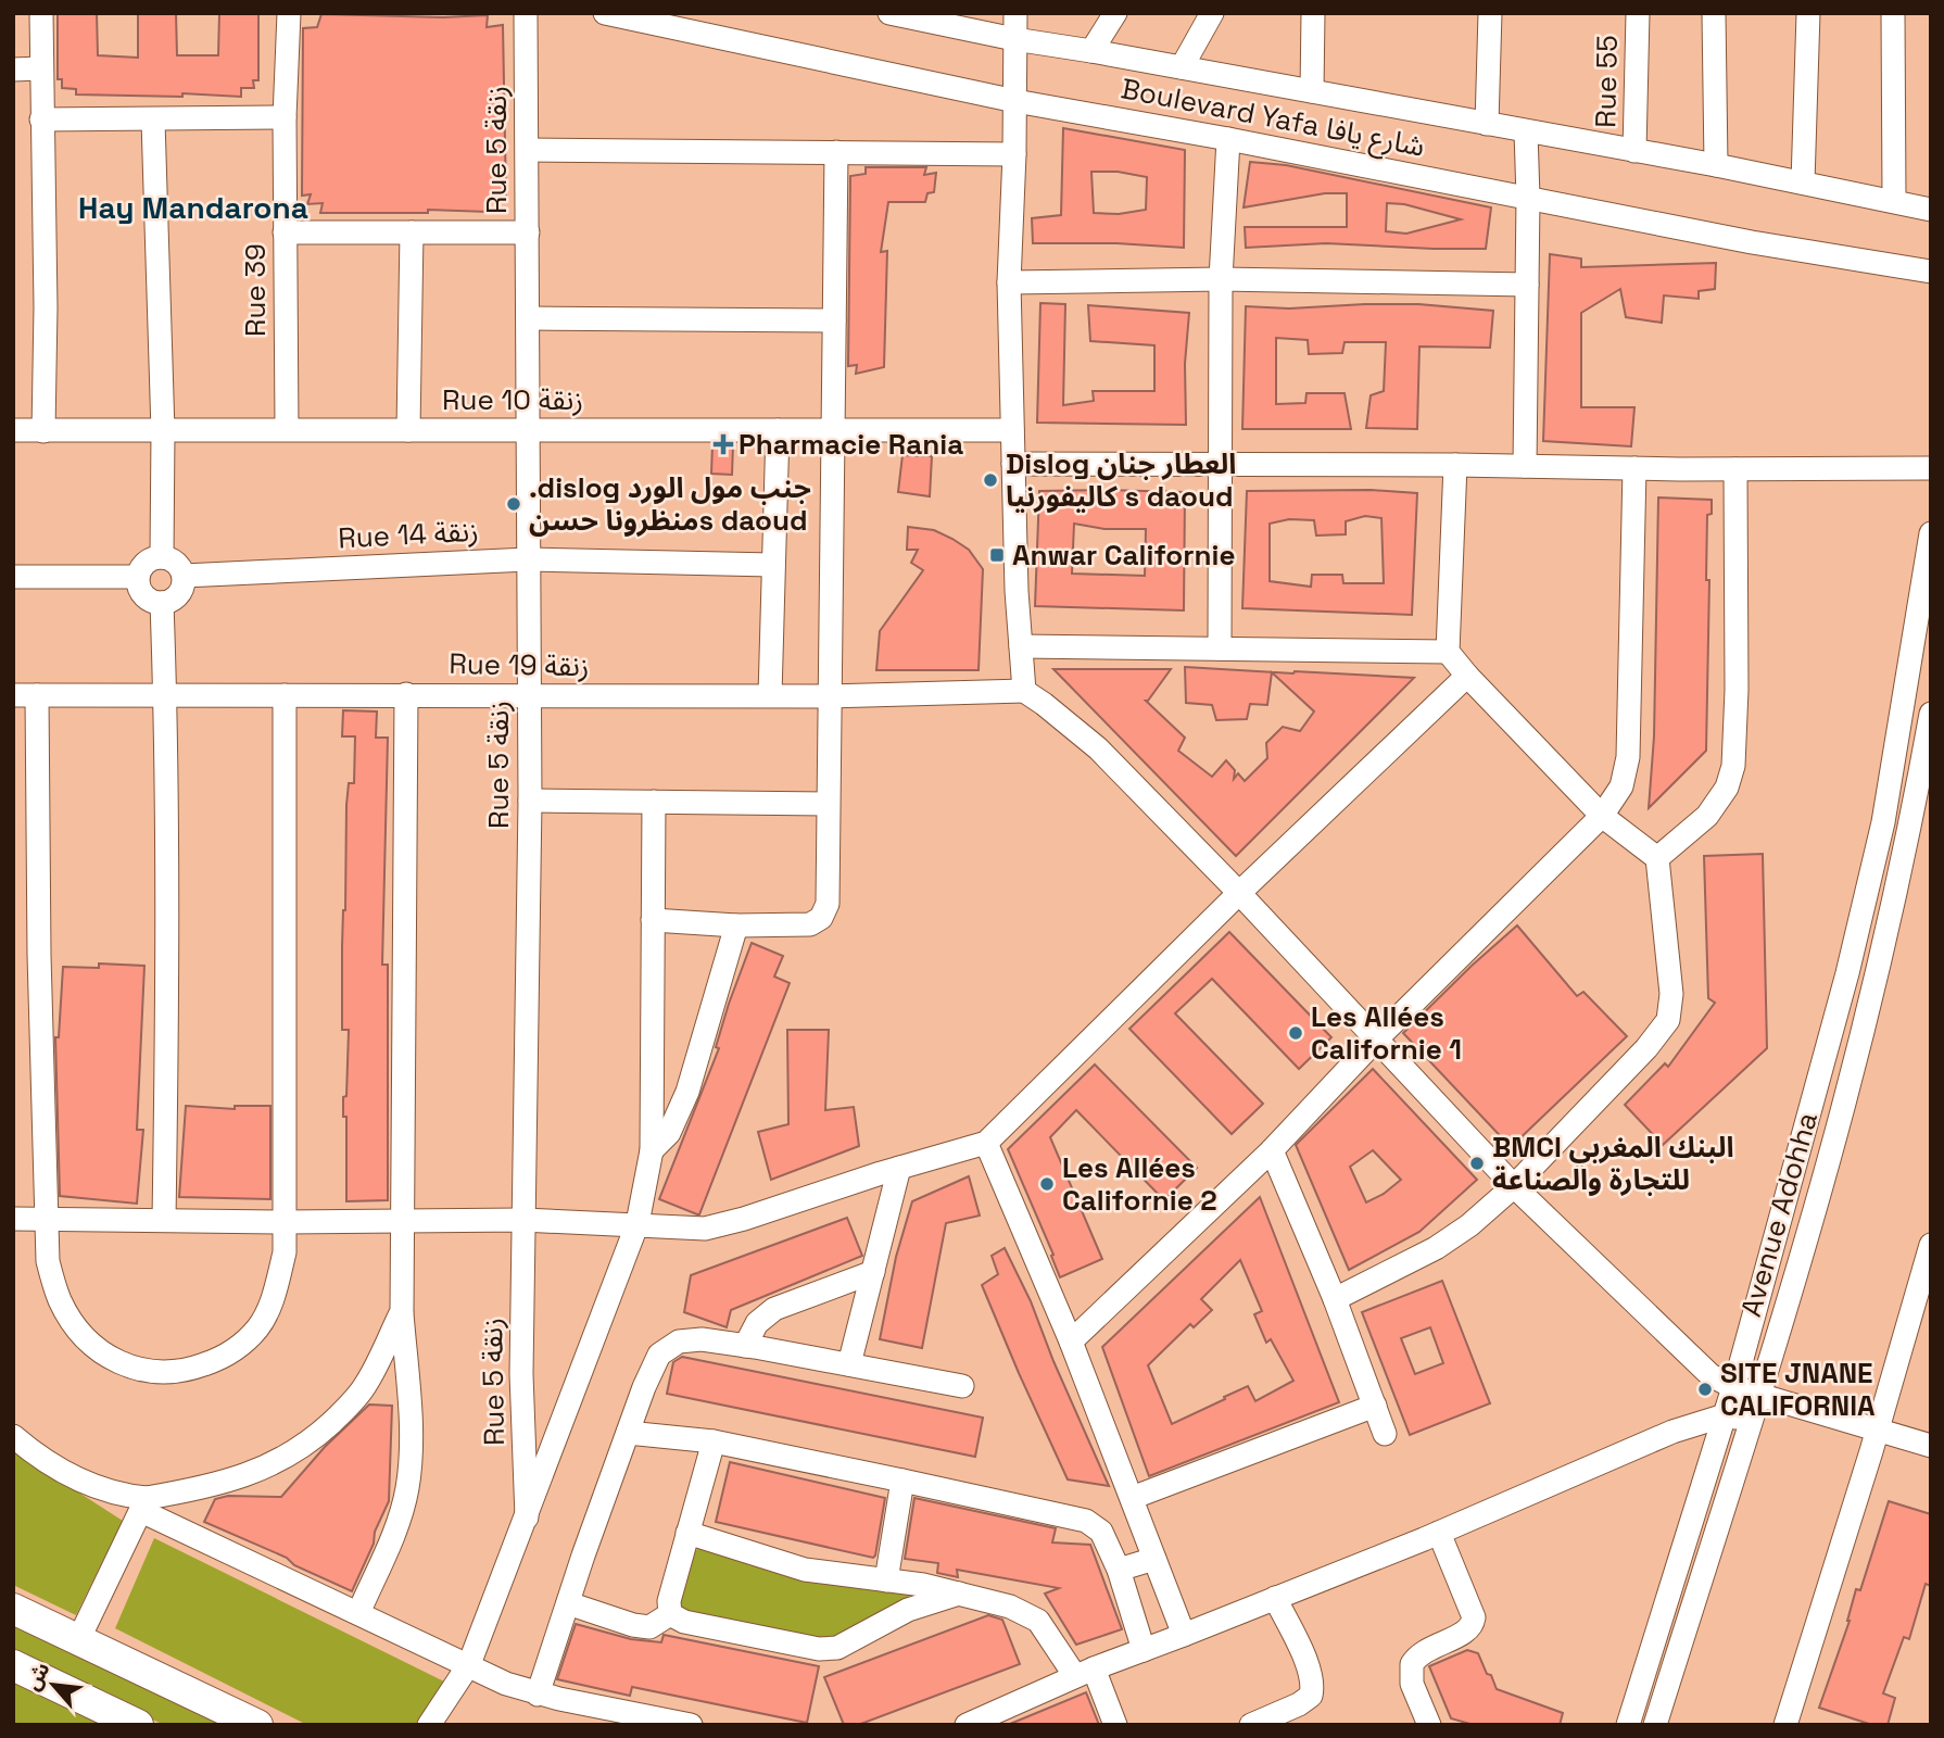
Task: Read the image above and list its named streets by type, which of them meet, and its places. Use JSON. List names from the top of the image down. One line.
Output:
{"streets":{"street":["Rue 55","Boulevard Yafa شارع يافا","Rue 5 زنقة","Rue 39","Rue 10 زنقة","Rue 14 زنقة","Rue 19 زنقة","Avenue Adohha"]},"crossings":[["Rue 55","Boulevard Yafa شارع يافا"],["Rue 5 زنقة","Rue 10 زنقة"],["Rue 5 زنقة","Rue 14 زنقة"],["Rue 5 زنقة","Rue 19 زنقة"],["Rue 39","Rue 10 زنقة"]],"districts":["Hay Mandarona"],"places":{"health":["Pharmacie Rania"],"other":["Dislog العطار جنان كاليفورنيا s daoud",".dislog جنب مول الورد منظرونا حسنs daoud","Les Allées Californie 1","BMCI البنك المغربي للتجارة والصناعة","Les Allées Californie 2","SITE JNANE CALIFORNIA"],"transit":["Anwar Californie"]},"north":"top left"}
